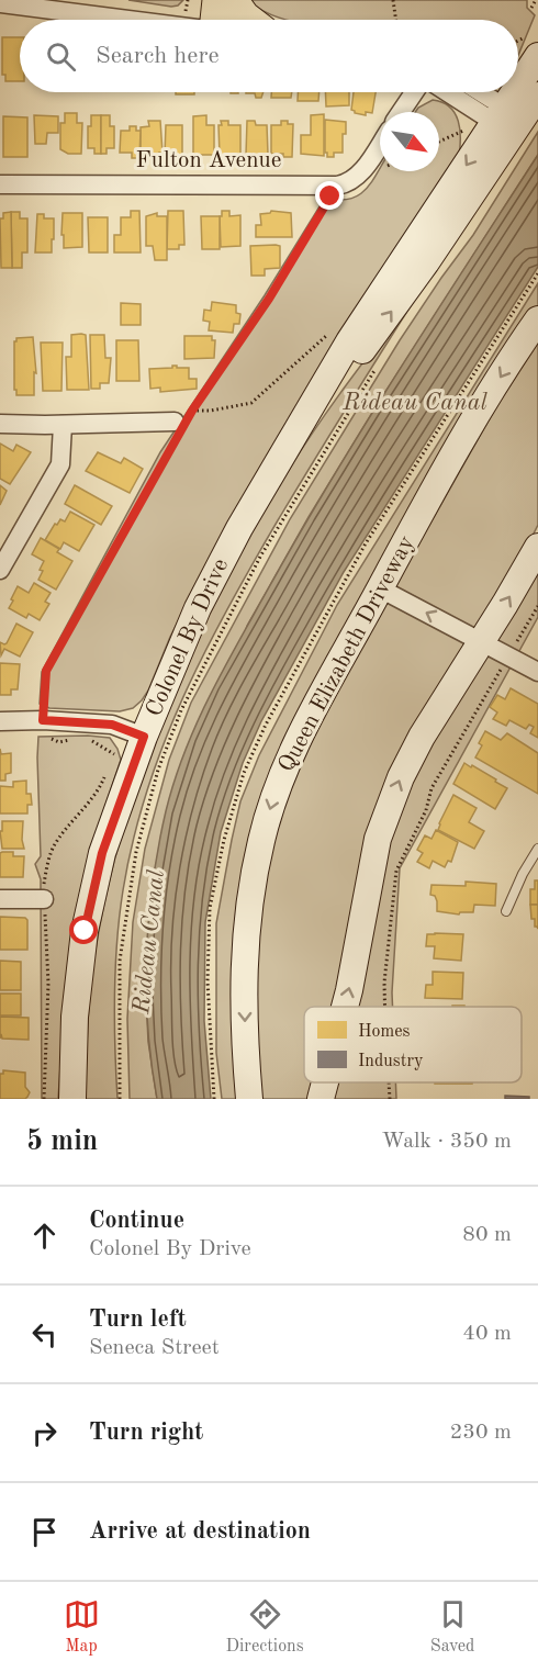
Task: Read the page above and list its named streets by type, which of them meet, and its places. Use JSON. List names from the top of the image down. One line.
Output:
{"streets":{"main road":["Colonel By Drive","Queen Elizabeth Driveway"],"street":["Fulton Avenue"]},"water":["Rideau Canal"],"legend":["Homes","Industry"],"north":"bottom right","page":{"search":"Search here","heading":["5 min","Walk · 350 m"],"list":[["Continue","Colonel By Drive","80 m"],["Turn left","Seneca Street","40 m"],["Turn right","230 m"],"Arrive at destination"],"nav":["Map","Directions","Saved"]}}
